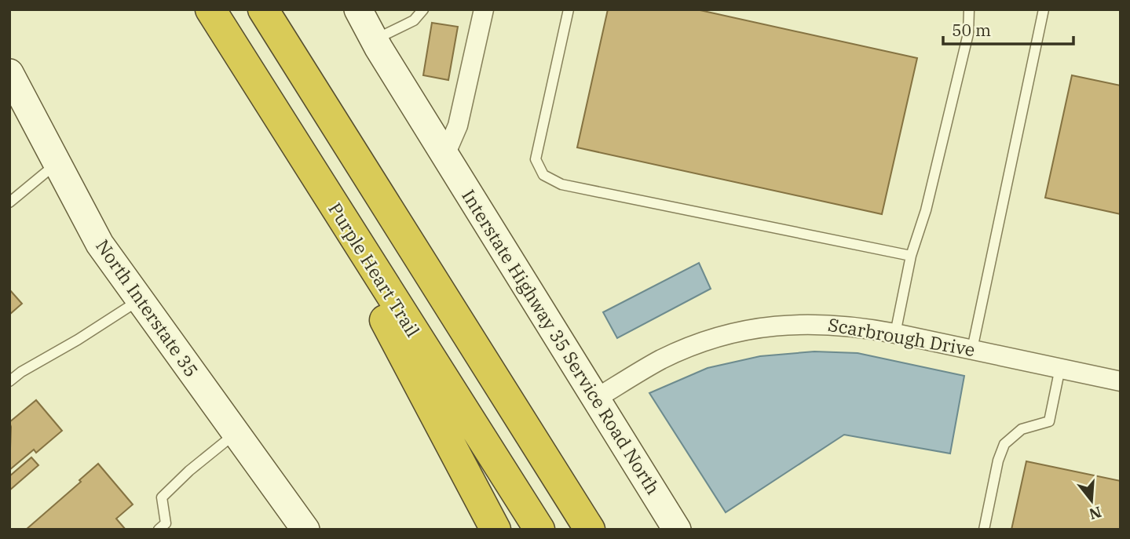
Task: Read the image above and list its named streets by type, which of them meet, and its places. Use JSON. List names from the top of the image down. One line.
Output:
{"streets":{"highway":["Purple Heart Trail"],"main road":["North Interstate 35","Interstate Highway 35 Service Road North"],"street":["Scarbrough Drive"]},"crossings":[["Scarbrough Drive","Interstate Highway 35 Service Road North"]],"scale_bar":"50 m","north":"bottom"}
